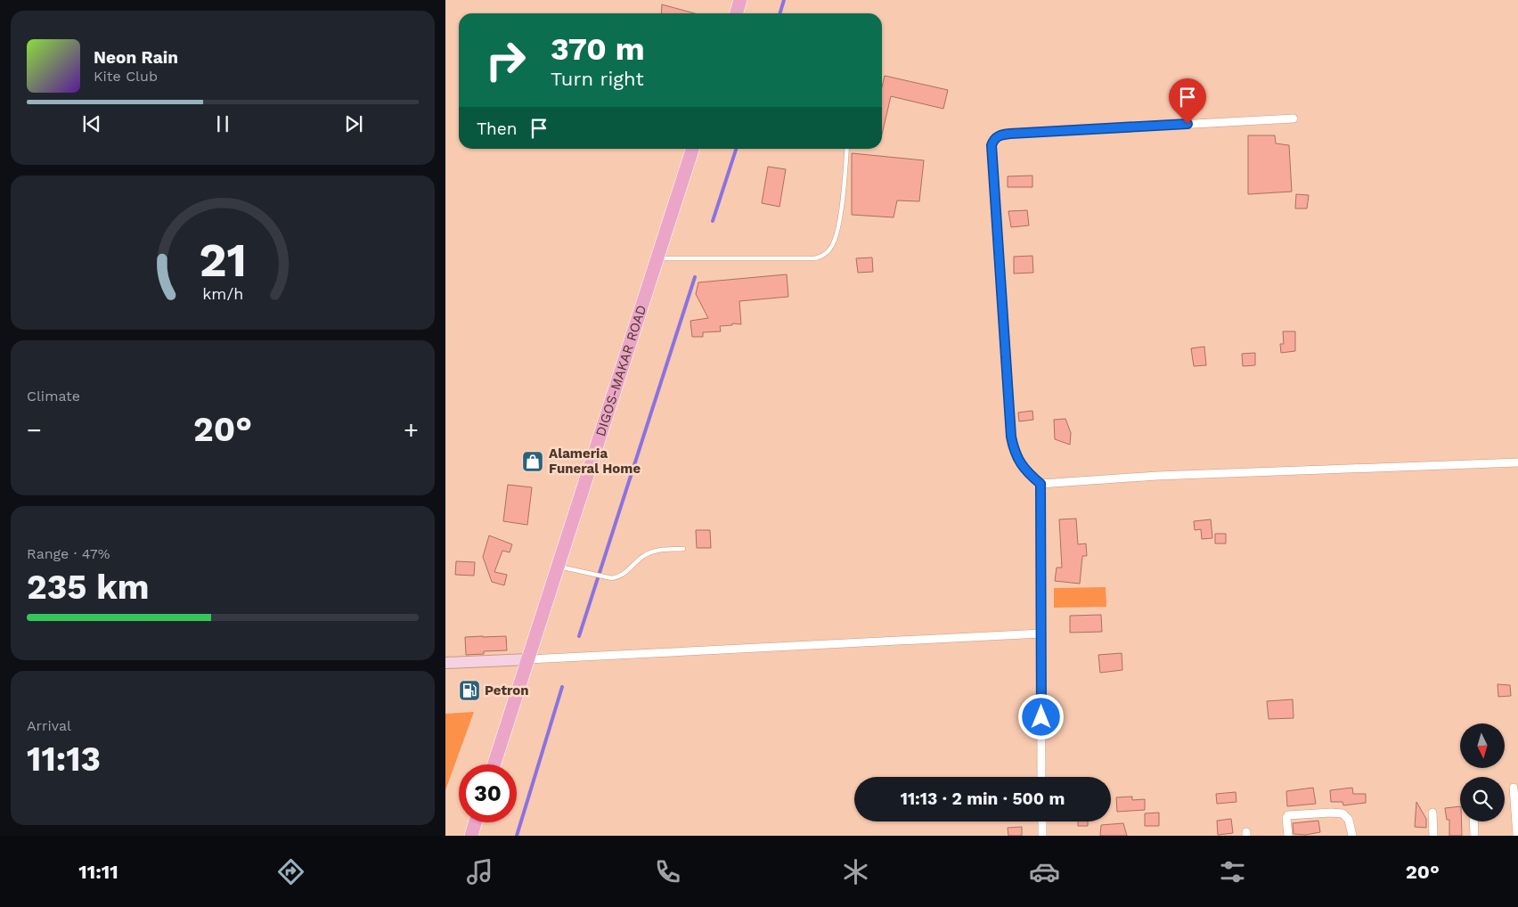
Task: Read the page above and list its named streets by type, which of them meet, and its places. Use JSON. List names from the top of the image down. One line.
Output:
{"streets":{"main road":["DIGOS-MAKAR ROAD"]},"places":{"shop":["Alameria Funeral Home"],"fuel station":["Petron"]},"north":"bottom","page":{"turn":["370 m","Turn right"],"song":["Neon Rain","Kite Club"],"then":"Then","tile":["Climate",["Range · 47%","235 km"],["Arrival","11:13"]],"heat":["−","20°","+"],"limit":"30","trip":"11:13 · 2 min · 500 m","tabs":["11:11","20°"],"gauge":["21","km/h"]}}
